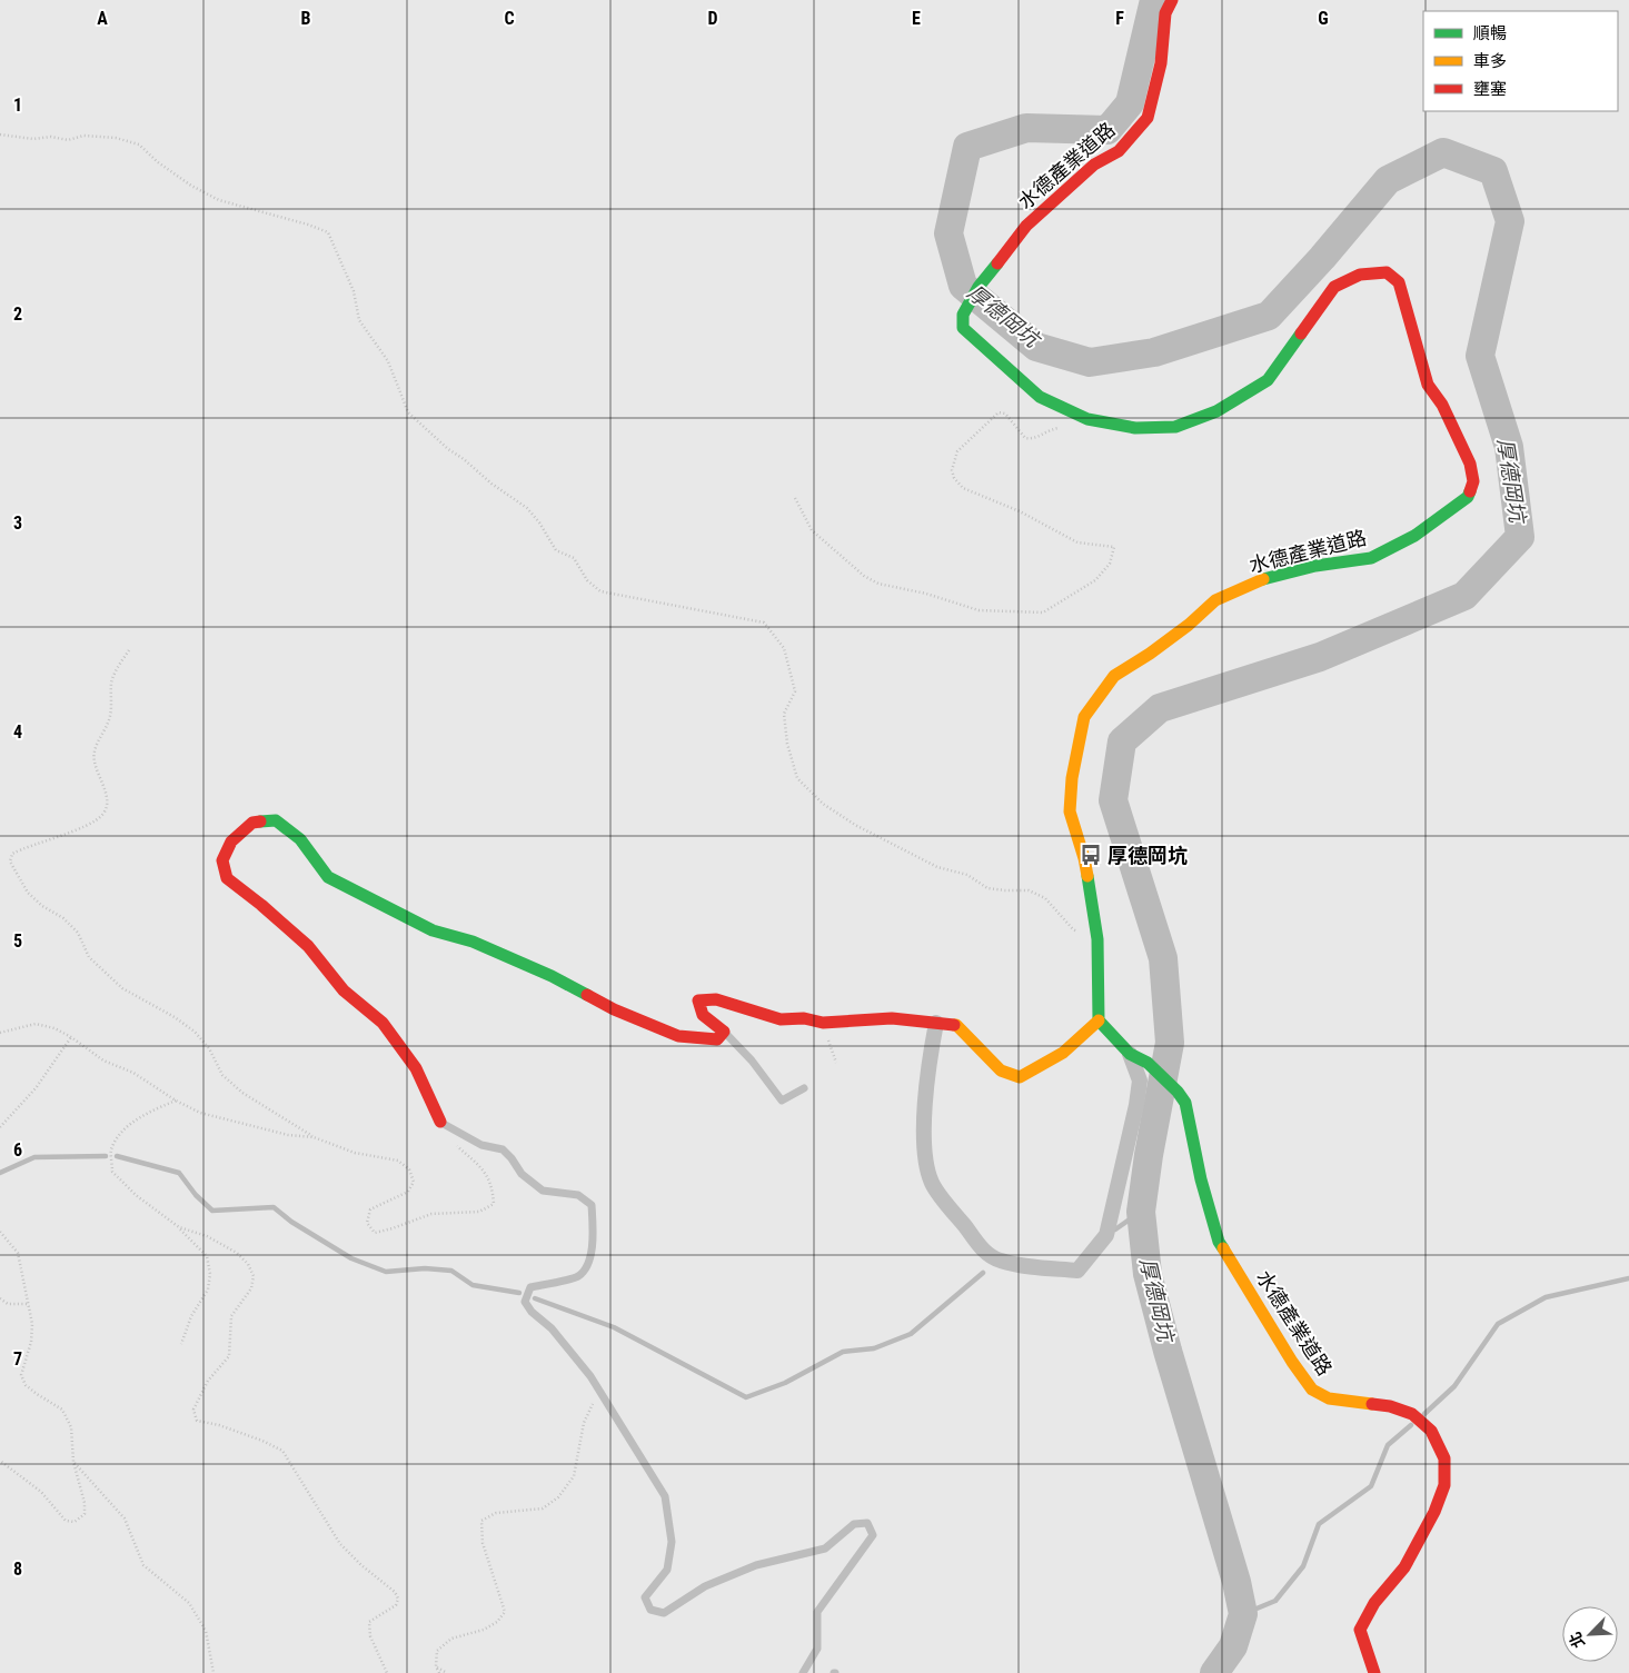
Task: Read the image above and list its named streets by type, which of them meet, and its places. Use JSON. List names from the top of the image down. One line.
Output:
{"streets":{"street":["水德產業道路"]},"water":["厚德岡坑"],"places":{"bus stop":["厚德岡坑"]},"legend":["順暢","車多","壅塞"],"north":"bottom left","grid":{"columns":["A","B","C","D","E","F","G"],"rows":["1","2","3","4","5","6","7","8"]}}
